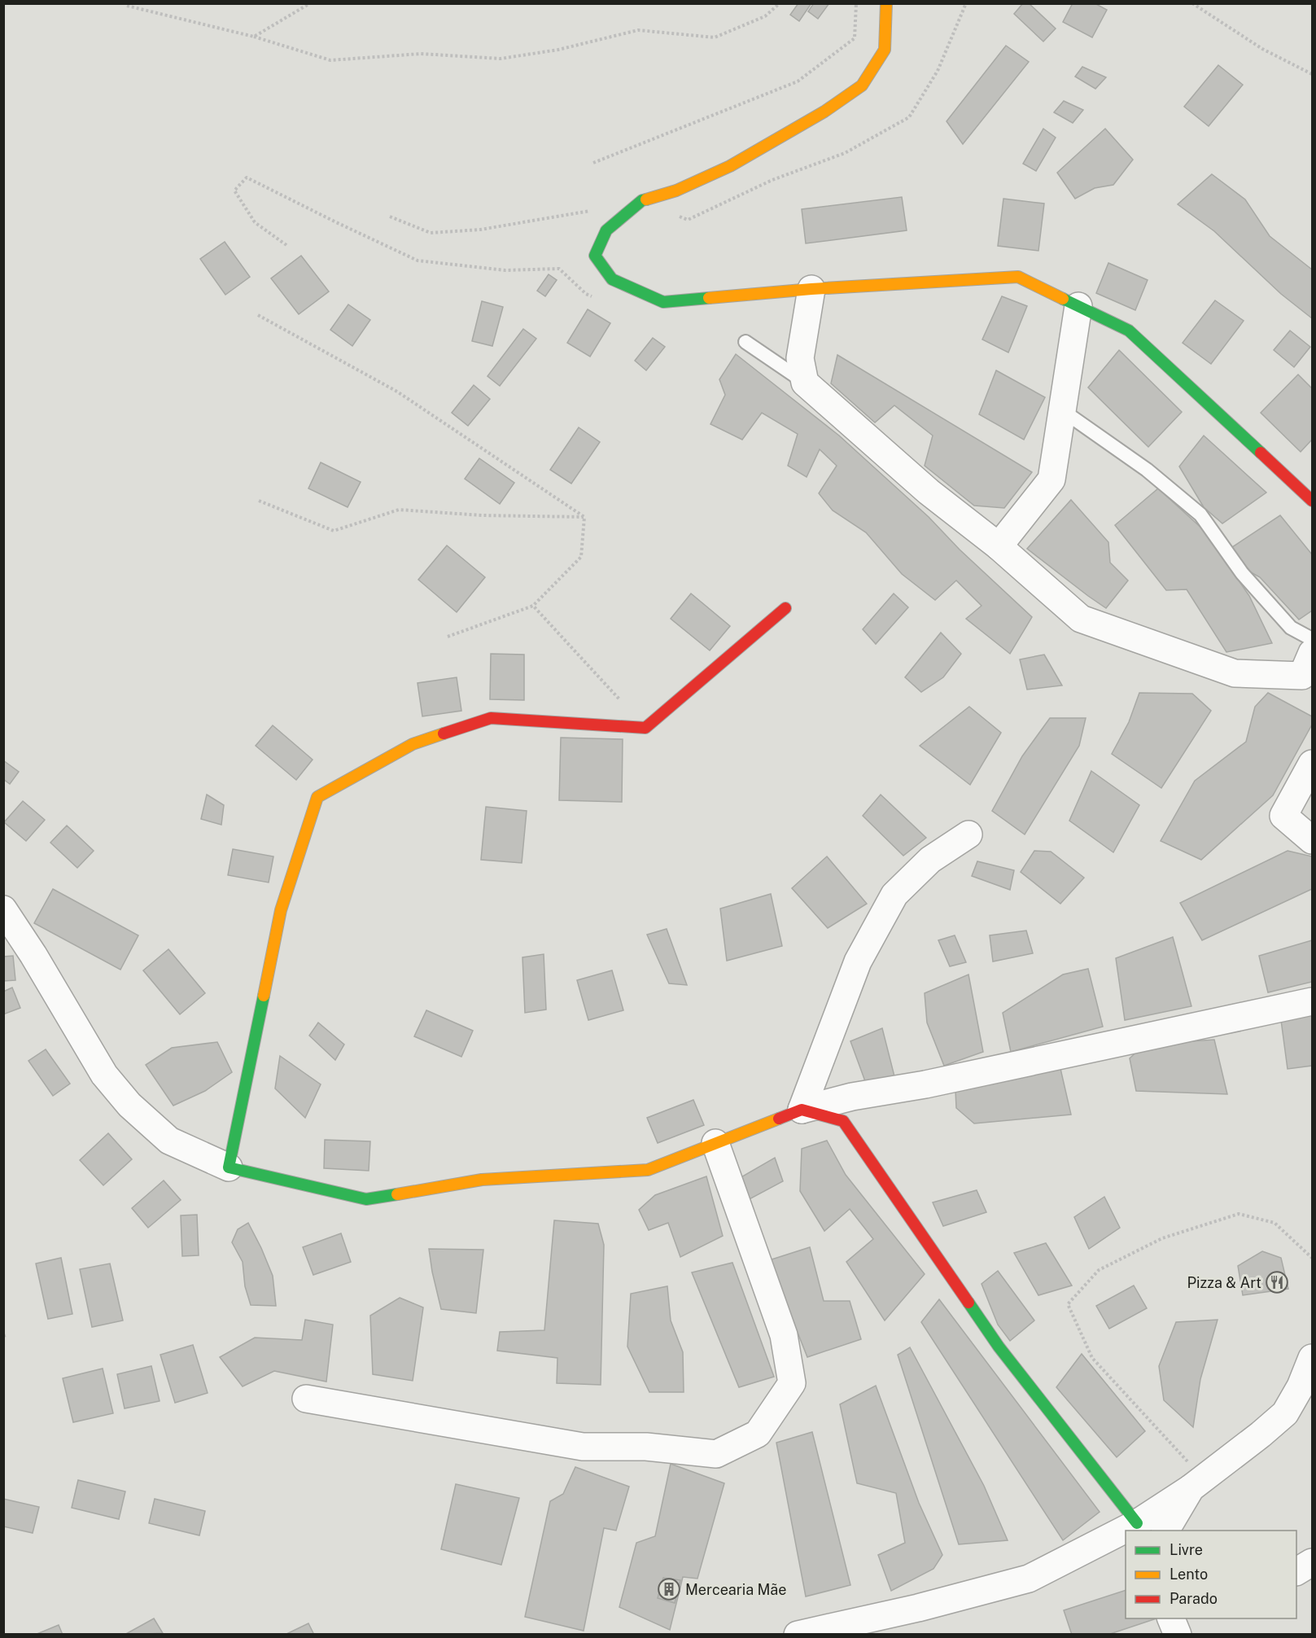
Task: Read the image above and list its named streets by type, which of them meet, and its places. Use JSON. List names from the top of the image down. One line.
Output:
{"places":{"restaurant":["Pizza & Art"],"building":["Mercearia Mãe"]},"legend":["Livre","Lento","Parado"]}
